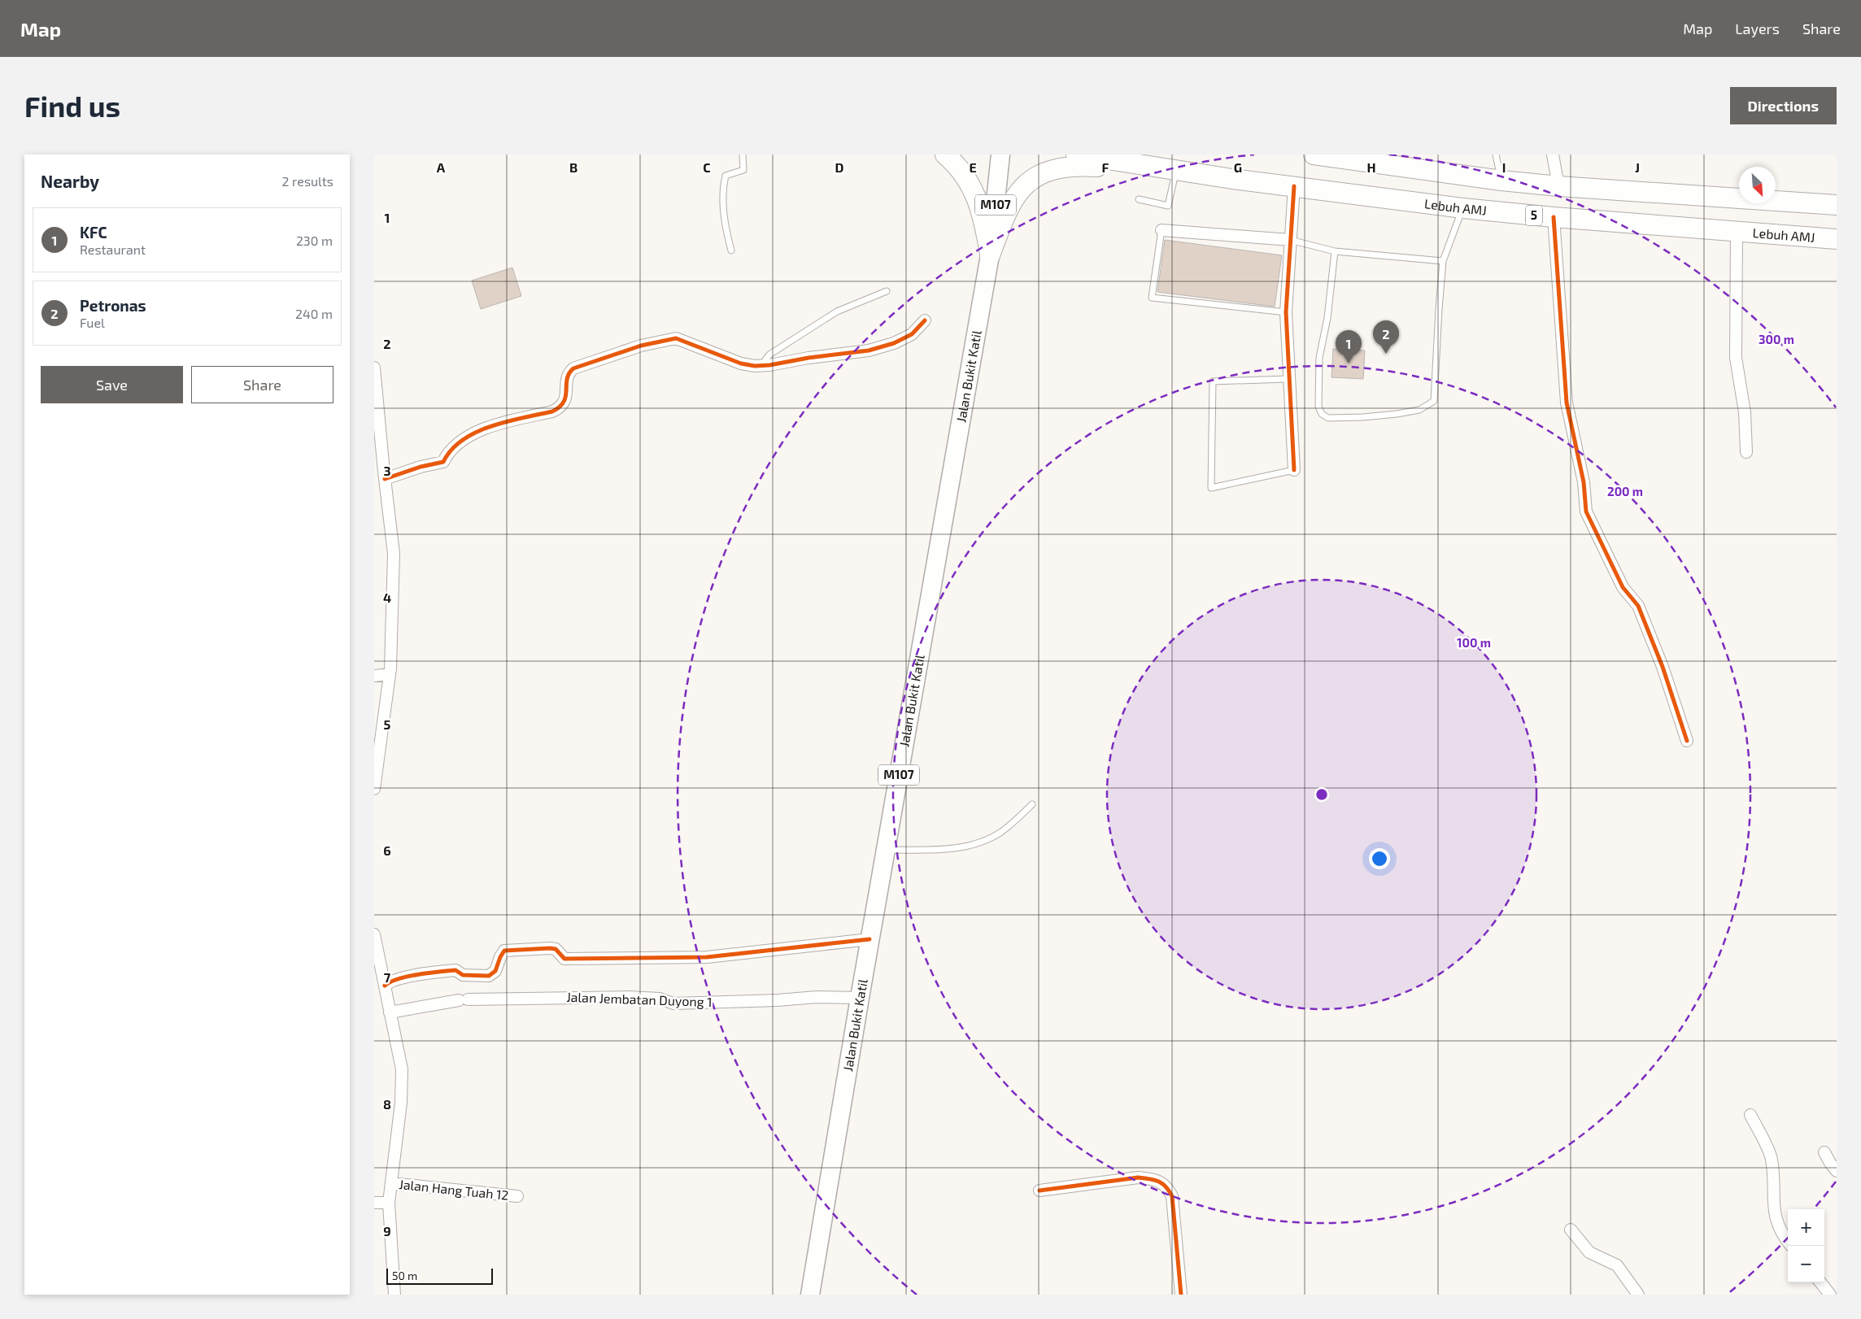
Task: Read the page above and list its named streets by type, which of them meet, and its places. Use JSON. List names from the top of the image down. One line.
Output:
{"streets":{"highway":["Lebuh AMJ","5"],"main road":["M107","Jalan Bukit Katil"],"street":["Jalan Jembatan Duyong 1","Jalan Hang Tuah 12"]},"crossings":[["Jalan Bukit Katil","Jalan Jembatan Duyong 1"]],"scale_bar":"50 m","north":"bottom right","page":{"header":"Map","nav":["Map","Layers","Share"],"buttons":["Directions",["Save","Share"]],"title":"Find us","heading":["Nearby","2 results"],"list":[{"mark":"1","name":"KFC","note":"Restaurant","value":"230 m"},{"mark":"2","name":"Petronas","note":"Fuel","value":"240 m"}],"pins":["2","1"],"map_buttons":["+","−"],"scale":"50 m"},"grid":{"columns":["A","B","C","D","E","F","G","H","I","J"],"rows":["1","2","3","4","5","6","7","8","9"]},"rings":["300 m","200 m","100 m"]}
